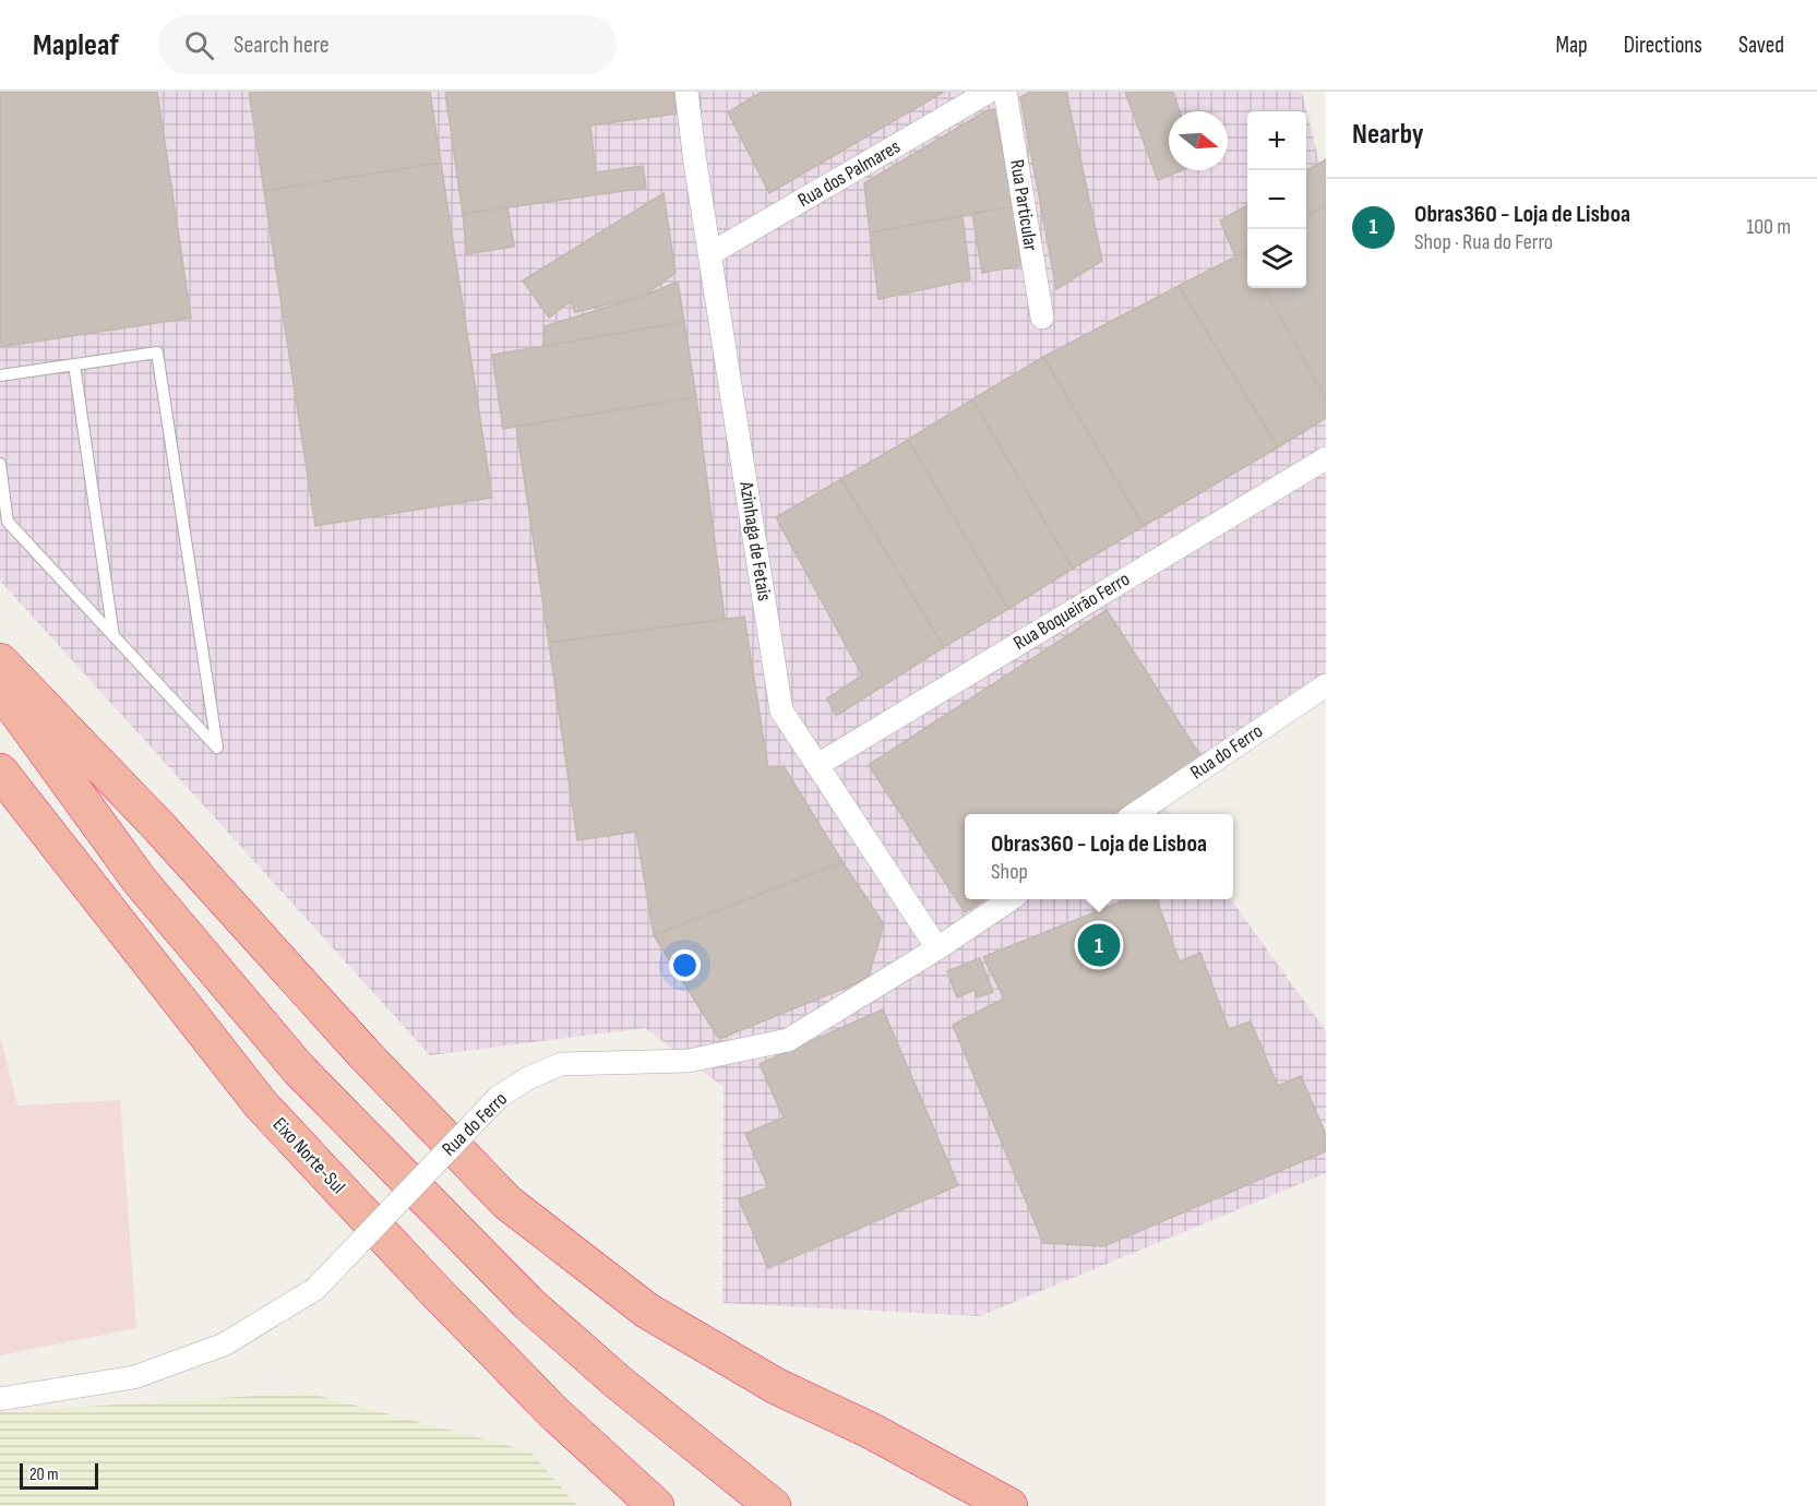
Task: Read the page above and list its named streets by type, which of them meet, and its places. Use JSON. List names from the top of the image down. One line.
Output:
{"streets":{"highway":["Eixo Norte-Sul"],"street":["Rua dos Palmares","Rua Particular","Azinhaga de Fetais","Rua Boqueirão Ferro","Rua do Ferro"]},"crossings":[["Rua dos Palmares","Azinhaga de Fetais"],["Azinhaga de Fetais","Rua Boqueirão Ferro"],["Azinhaga de Fetais","Rua do Ferro"]],"scale_bar":"20 m","north":"right","page":{"header":"Mapleaf","search":"Search here","nav":["Map","Directions","Saved"],"heading":"Nearby","map_buttons":["+","−"],"list":[{"mark":"1","name":"Obras360 - Loja de Lisboa","note":"Shop · Rua do Ferro","value":"100 m"}],"popup":["Obras360 - Loja de Lisboa","Shop"],"pins":"1","scale":"20 m"}}
